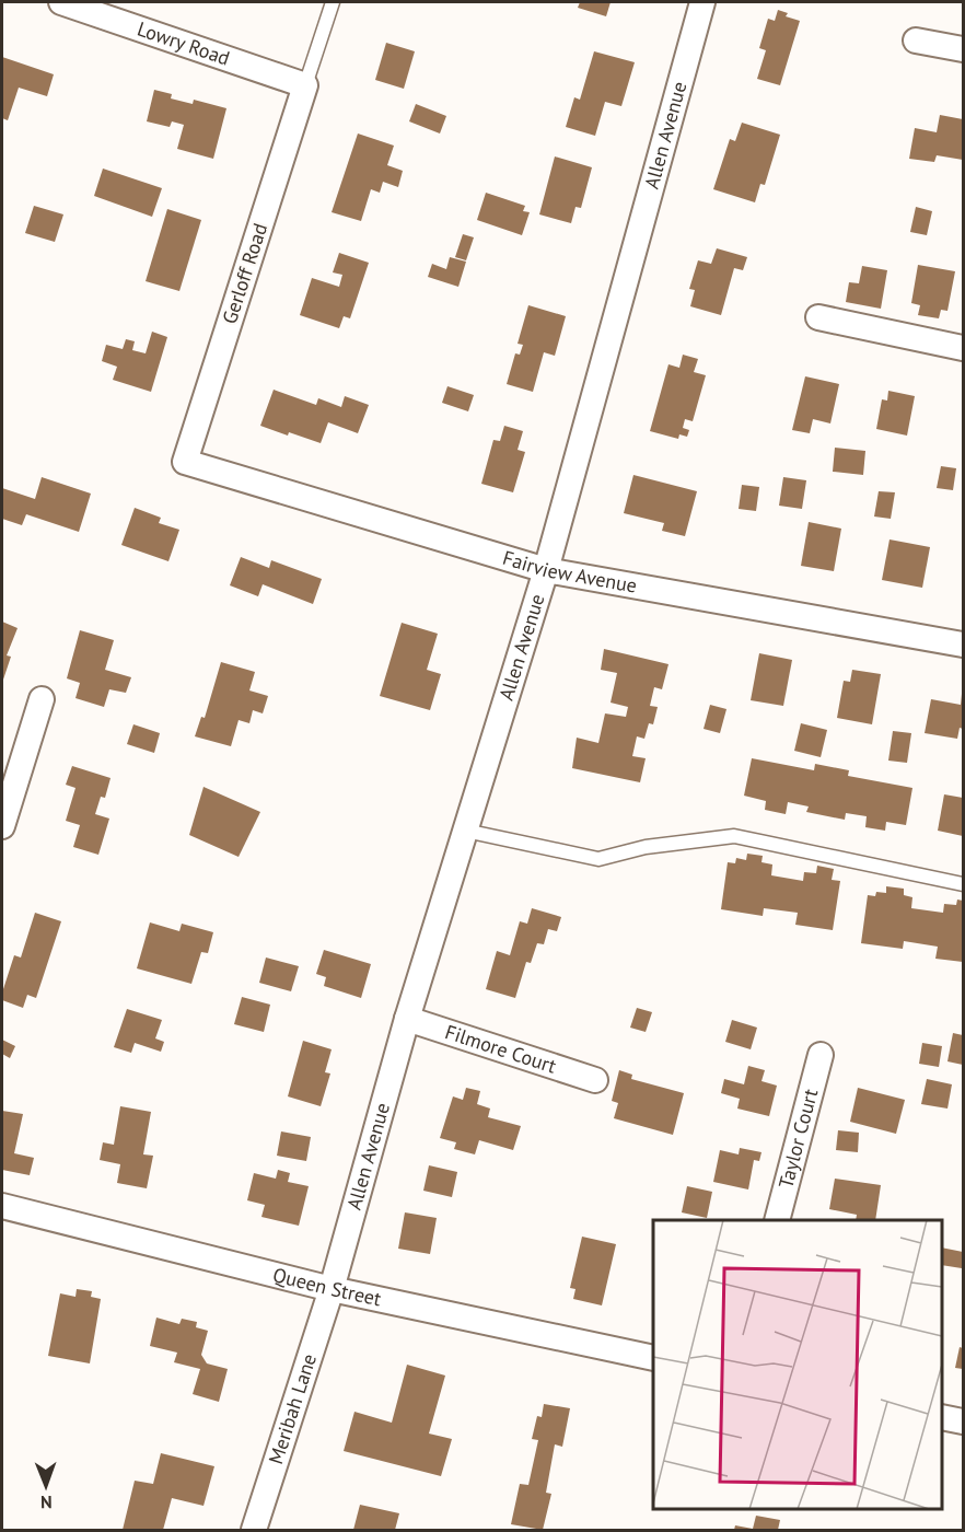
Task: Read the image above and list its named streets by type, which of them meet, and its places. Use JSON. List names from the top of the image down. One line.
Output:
{"streets":{"street":["Lowry Road","Allen Avenue","Gerloff Road","Fairview Avenue","Filmore Court","Taylor Court","Queen Street","Meribah Lane"]},"crossings":[["Lowry Road","Gerloff Road"],["Allen Avenue","Fairview Avenue"],["Allen Avenue","Filmore Court"],["Allen Avenue","Queen Street"],["Allen Avenue","Meribah Lane"],["Gerloff Road","Fairview Avenue"],["Queen Street","Meribah Lane"]],"north":"bottom"}
